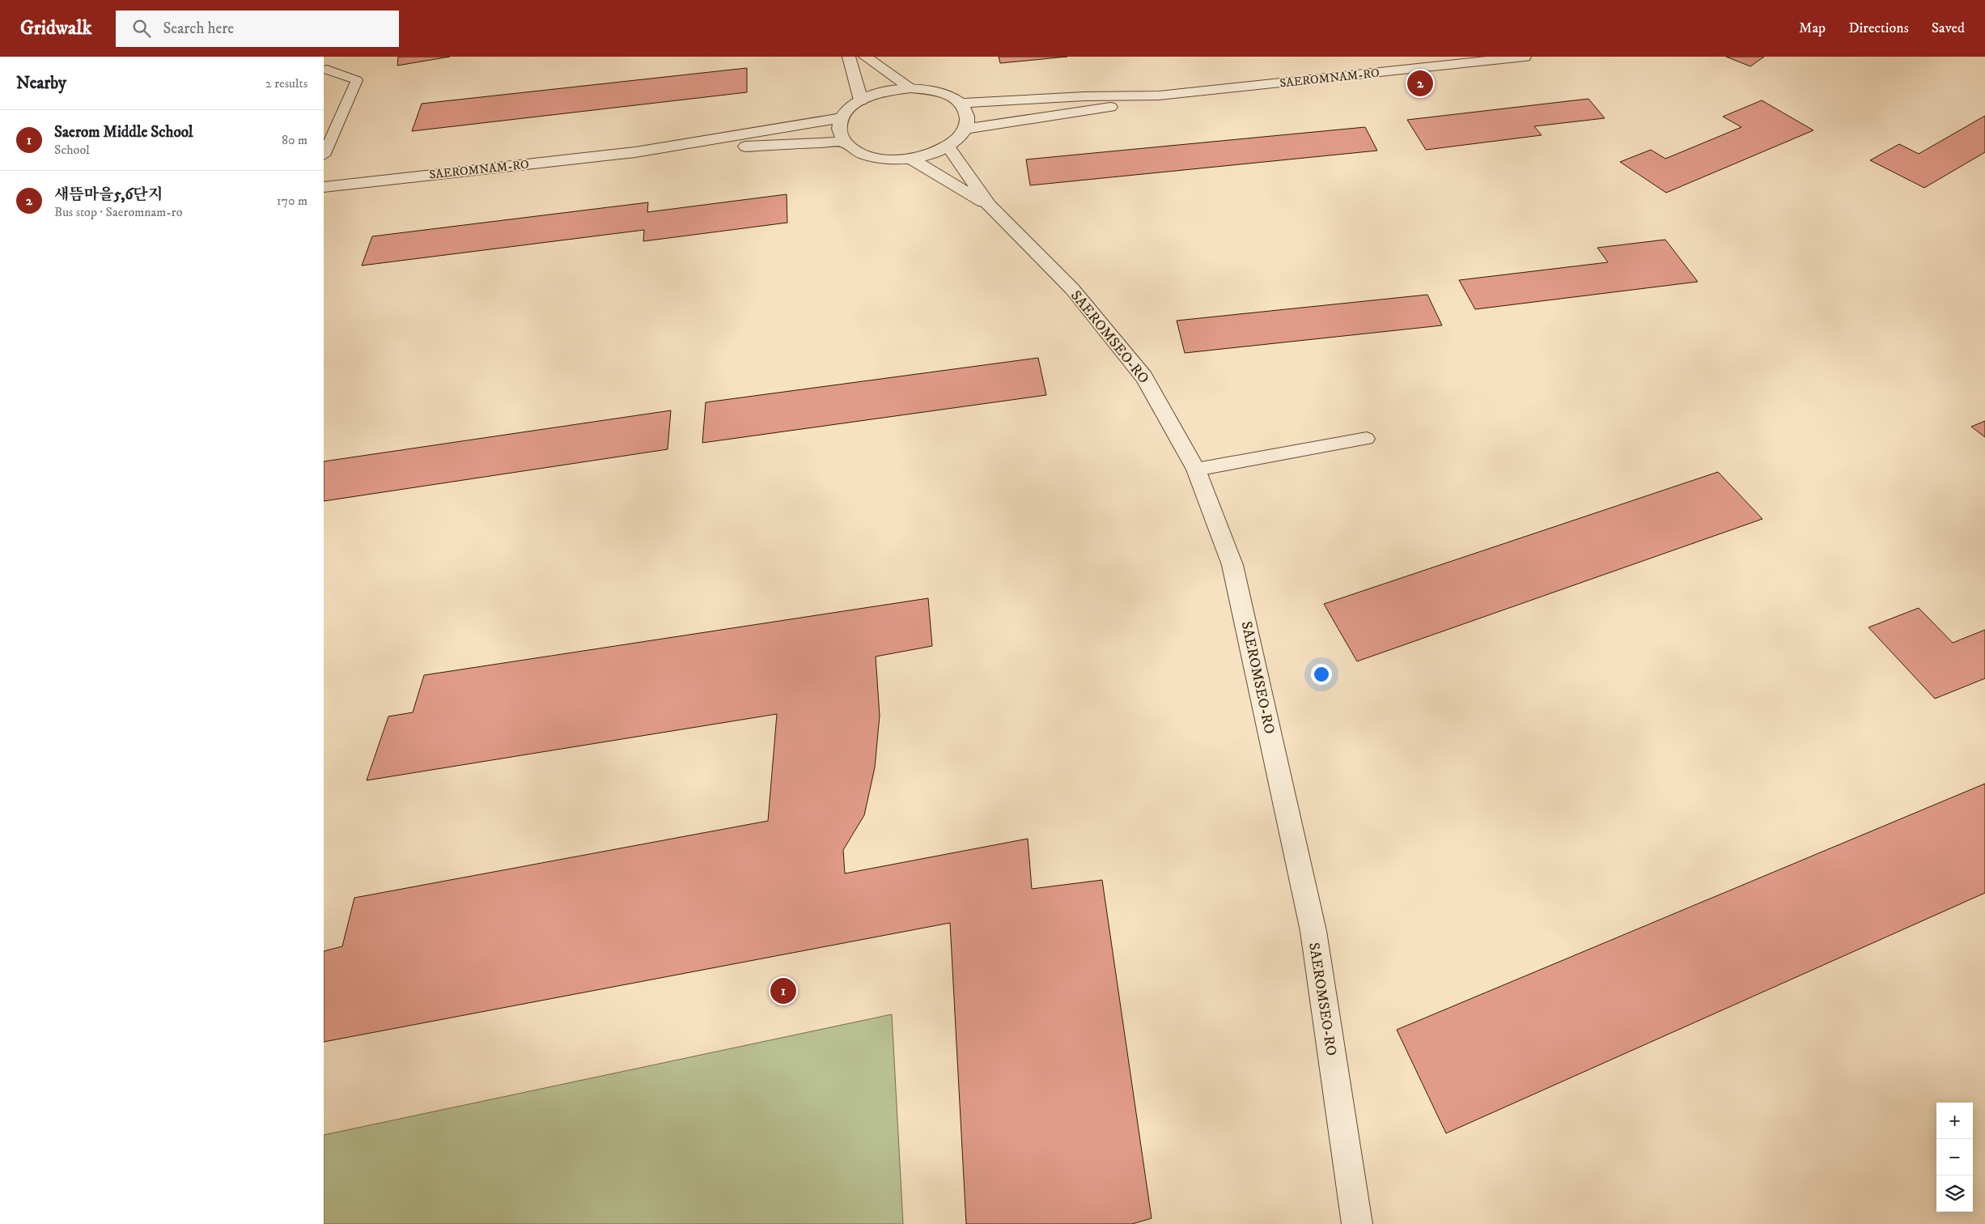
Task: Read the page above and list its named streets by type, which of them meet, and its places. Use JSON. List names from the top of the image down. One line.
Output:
{"streets":{"street":["SAEROMNAM-RO","SAEROMSEO-RO"]},"page":{"header":"Gridwalk","search":"Search here","nav":["Map","Directions","Saved"],"heading":["Nearby","2 results"],"pins":["2","1"],"list":[{"mark":"1","name":"Saerom Middle School","note":"School","value":"80 m"},{"mark":"2","name":"새뜸마을5,6단지","note":"Bus stop · Saeromnam-ro","value":"170 m"}],"map_buttons":["+","−"]}}
